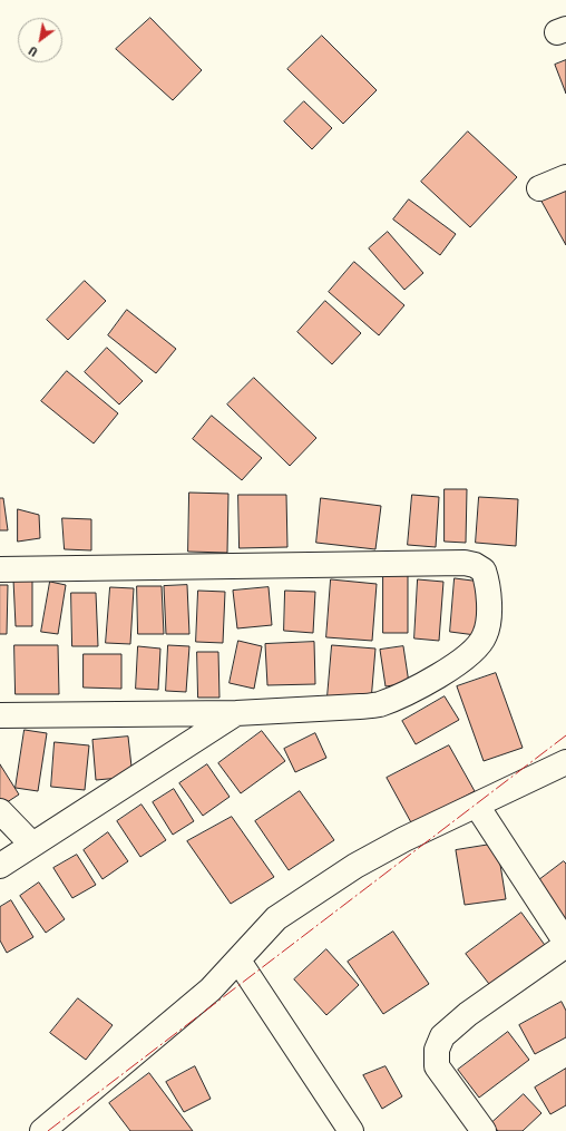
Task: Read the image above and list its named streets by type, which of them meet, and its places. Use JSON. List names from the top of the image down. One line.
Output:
{"north":"bottom left"}
